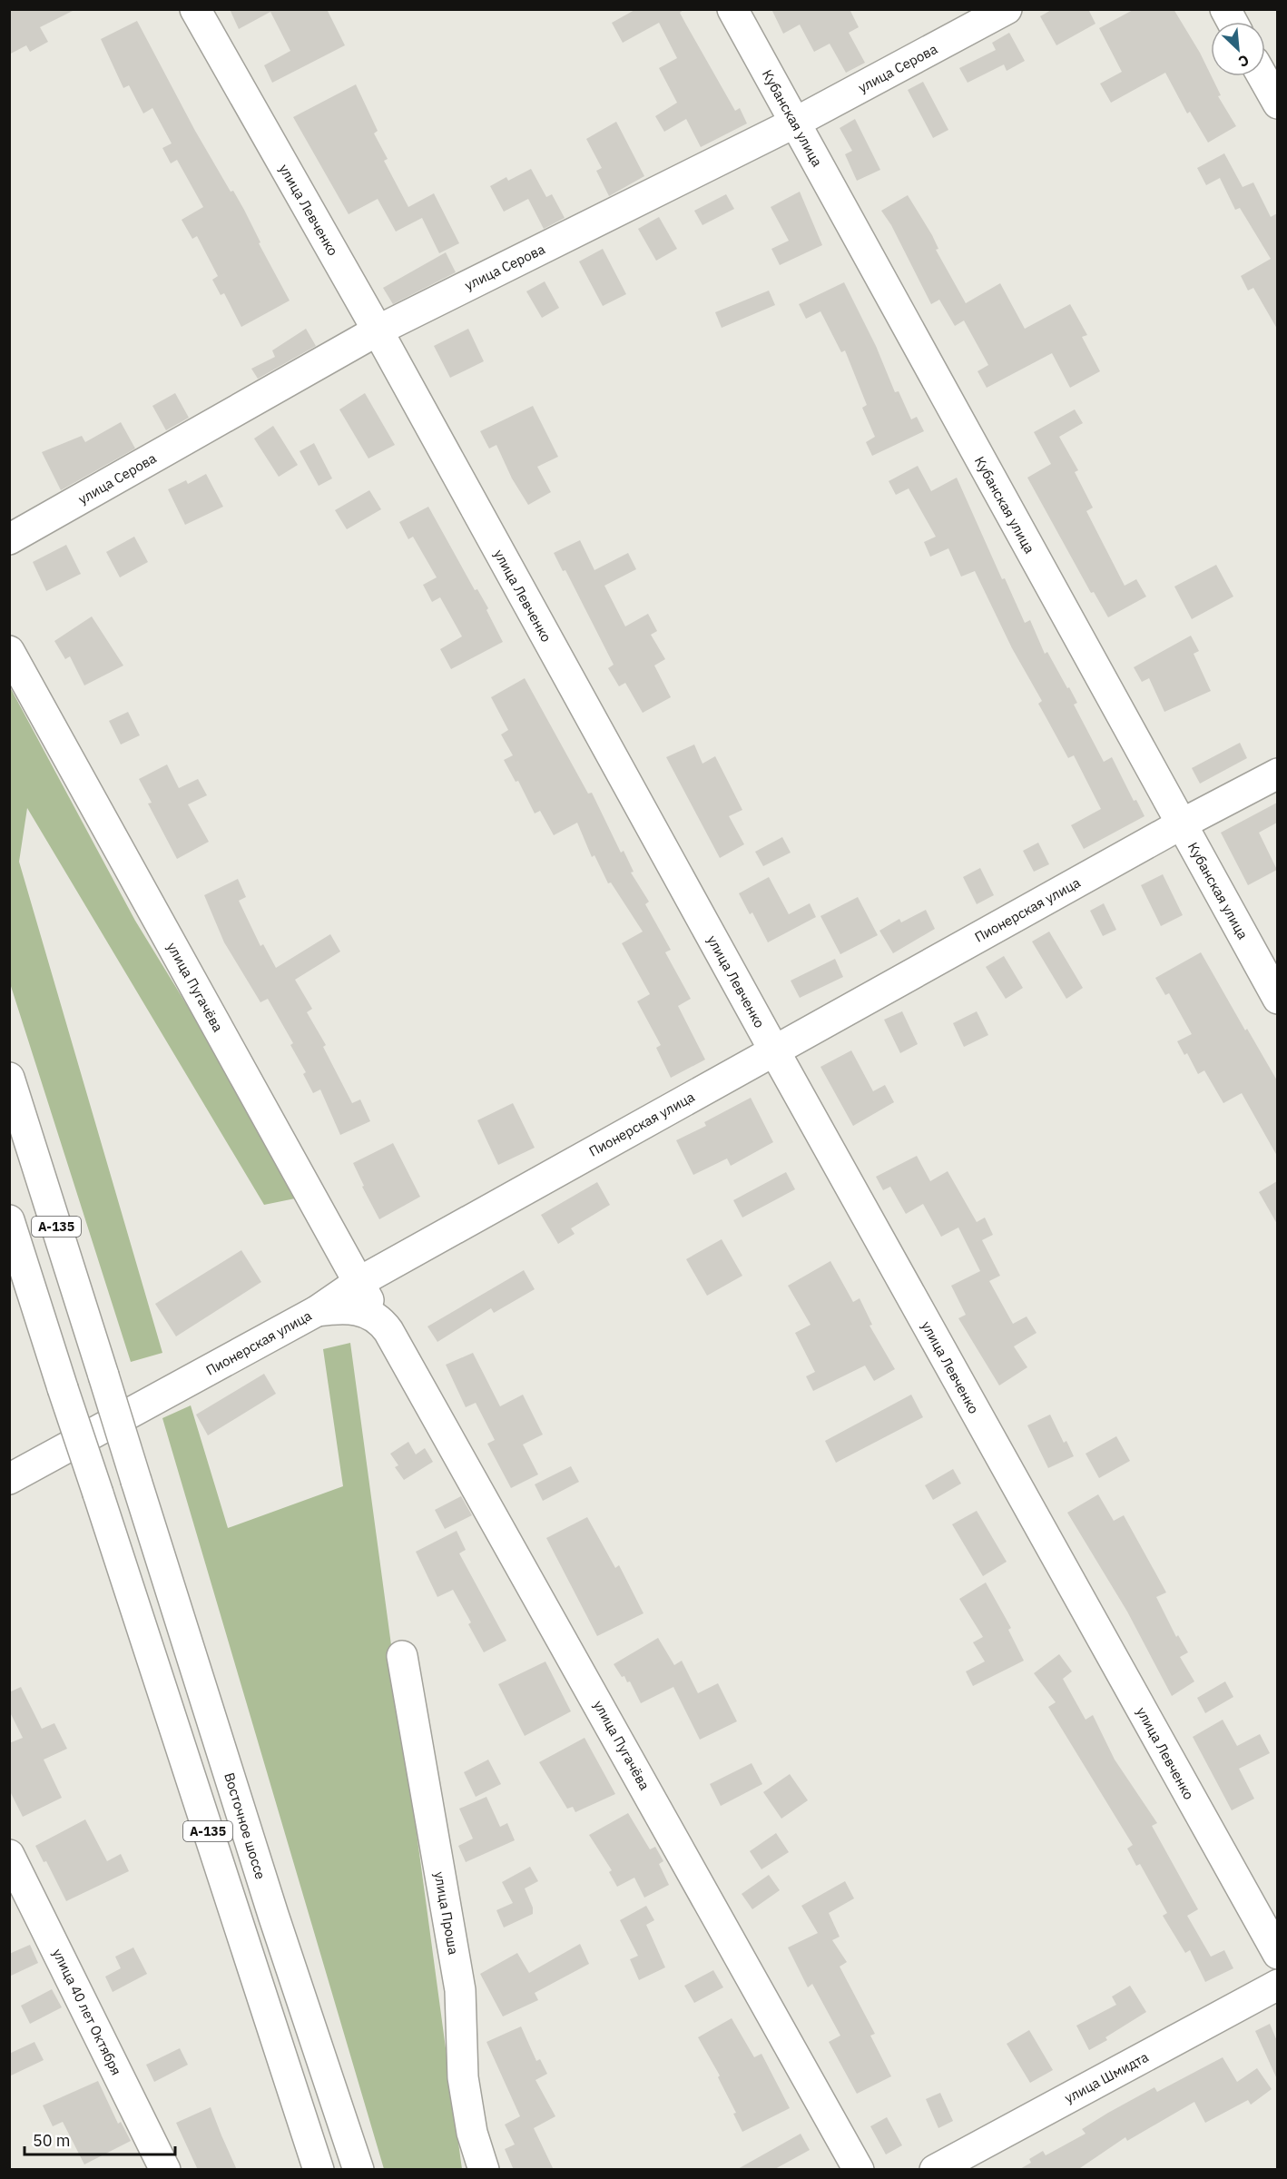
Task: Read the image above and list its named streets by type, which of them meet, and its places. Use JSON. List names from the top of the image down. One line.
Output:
{"streets":{"main road":["улица Серова","Кубанская улица","улица Левченко","Пионерская улица","улица Пугачёва","А-135","Восточное шоссе","улица Проша","улица 40 лет Октября","улица Шмидта"]},"crossings":[["улица Серова","Кубанская улица"],["улица Серова","улица Левченко"],["Кубанская улица","Пионерская улица"],["улица Левченко","Пионерская улица"],["Пионерская улица","улица Пугачёва"]],"scale_bar":"50 m","north":"bottom right"}
